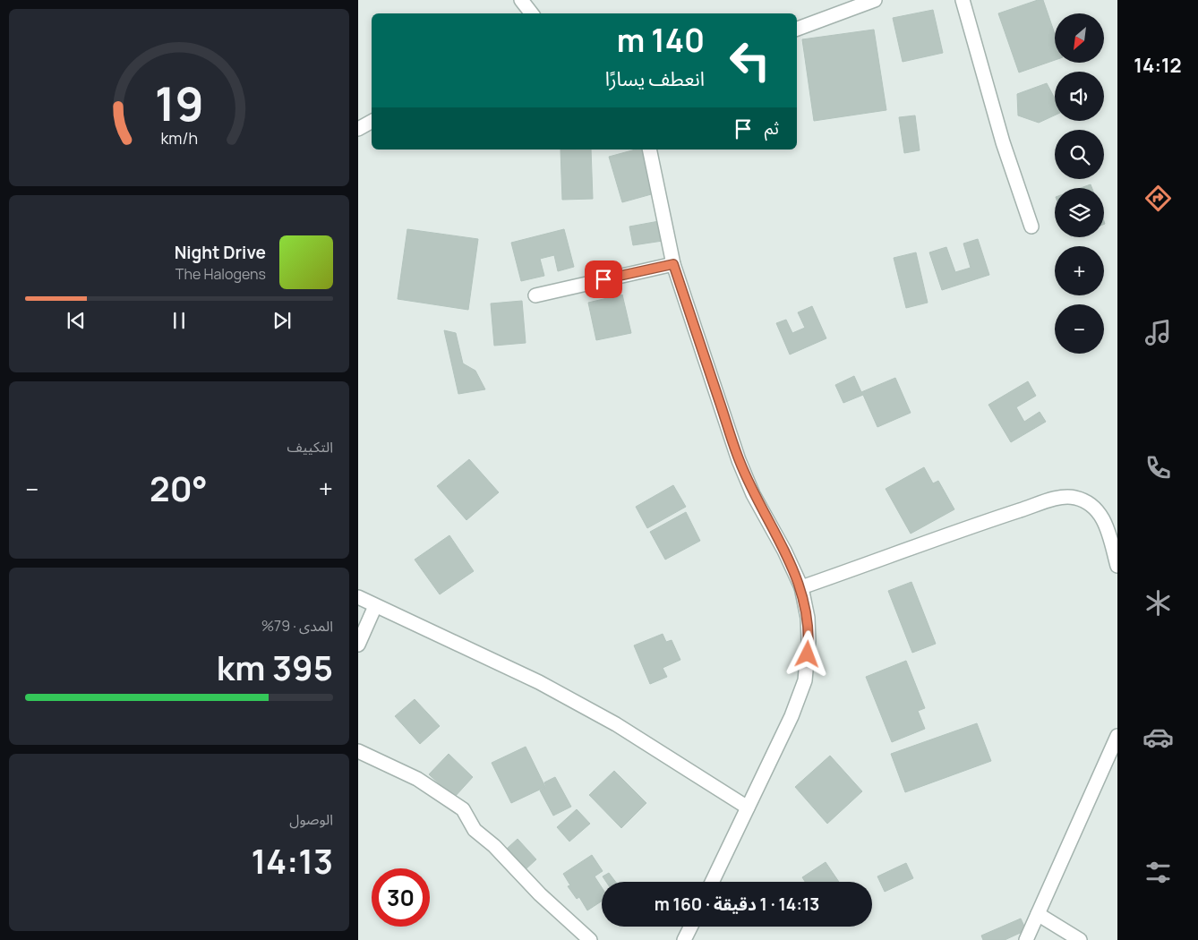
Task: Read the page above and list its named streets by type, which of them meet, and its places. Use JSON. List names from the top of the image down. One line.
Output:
{"north":"bottom left","page":{"tabs":"14:12","map_buttons":["+","−"],"turn":["140 m","انعطف يسارًا"],"then":"ثم","song":["Night Drive","The Halogens"],"tile":["التكييف",["المدى · 79%","395 km"],["الوصول","14:13"]],"heat":["−","20°","+"],"limit":"30","trip":"14:13 · 1 دقيقة · 160 m","gauge":["19","km/h"]}}
